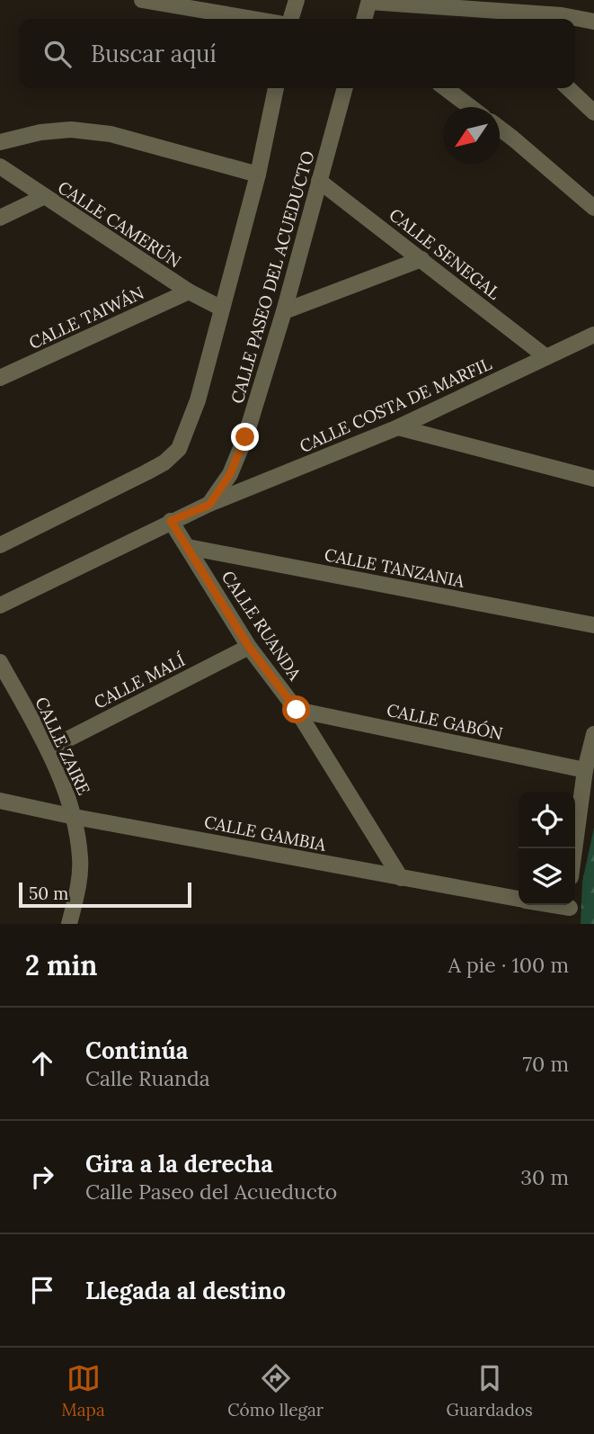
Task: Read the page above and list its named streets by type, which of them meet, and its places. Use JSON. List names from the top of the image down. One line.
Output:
{"streets":{"street":["CALLE CAMERÚN","CALLE SENEGAL","CALLE PASEO DEL ACUEDUCTO","CALLE TAIWÁN","CALLE COSTA DE MARFIL","CALLE TANZANIA","CALLE RUANDA","CALLE MALÍ","CALLE GABÓN","CALLE ZAIRE","CALLE GAMBIA"]},"crossings":[["CALLE CAMERÚN","CALLE TAIWÁN"],["CALLE SENEGAL","CALLE PASEO DEL ACUEDUCTO"],["CALLE SENEGAL","CALLE COSTA DE MARFIL"],["CALLE PASEO DEL ACUEDUCTO","CALLE COSTA DE MARFIL"],["CALLE TANZANIA","CALLE RUANDA"],["CALLE RUANDA","CALLE MALÍ"],["CALLE RUANDA","CALLE GABÓN"],["CALLE RUANDA","CALLE GAMBIA"],["CALLE MALÍ","CALLE ZAIRE"],["CALLE ZAIRE","CALLE GAMBIA"]],"scale_bar":"50 m","north":"bottom left","page":{"search":"Buscar aquí","scale":"50 m","heading":["2 min","A pie · 100 m"],"list":[["Continúa","Calle Ruanda","70 m"],["Gira a la derecha","Calle Paseo del Acueducto","30 m"],"Llegada al destino"],"nav":["Mapa","Cómo llegar","Guardados"]}}
